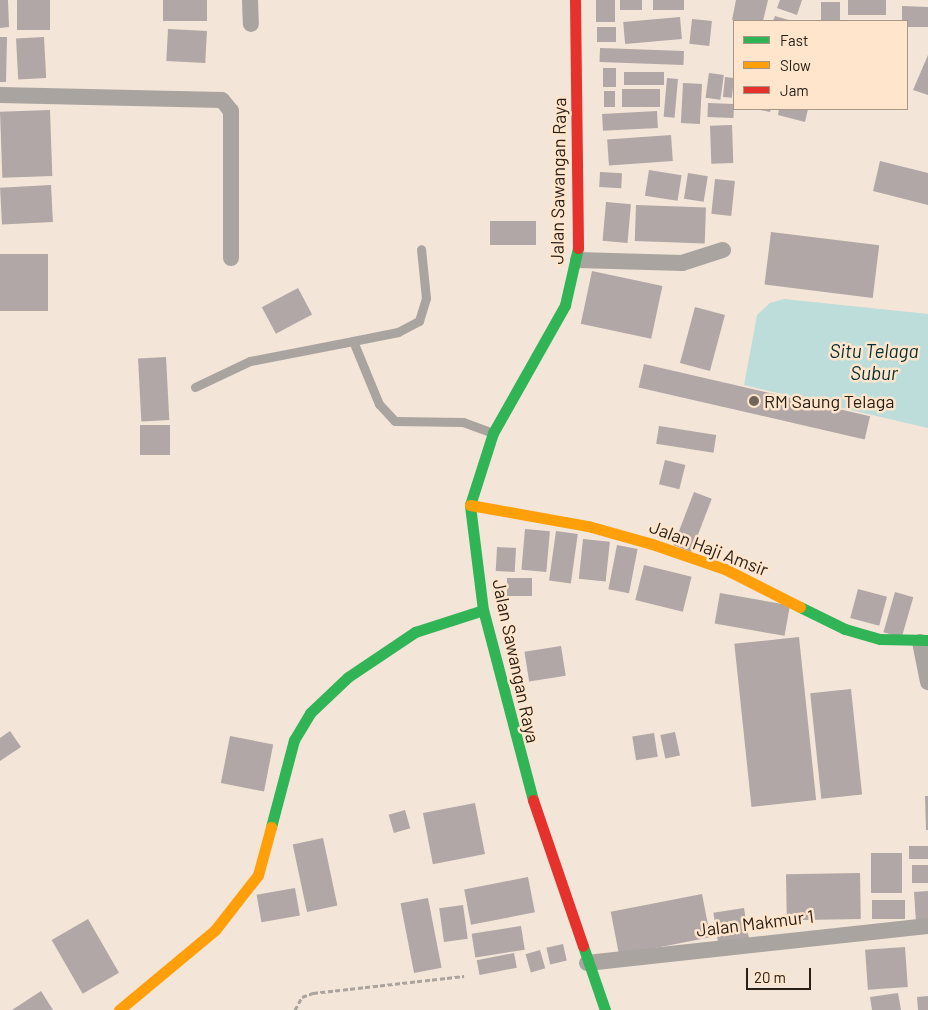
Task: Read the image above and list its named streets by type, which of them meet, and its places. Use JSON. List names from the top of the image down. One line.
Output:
{"streets":{"main road":["Jalan Sawangan Raya","Jalan Haji Amsir"],"street":["Jalan Makmur 1"]},"crossings":[["Jalan Sawangan Raya","Jalan Haji Amsir"],["Jalan Sawangan Raya","Jalan Makmur 1"]],"water":["Situ Telaga Subur"],"places":["RM Saung Telaga"],"legend":["Fast","Slow","Jam"],"scale_bar":"20 m"}
